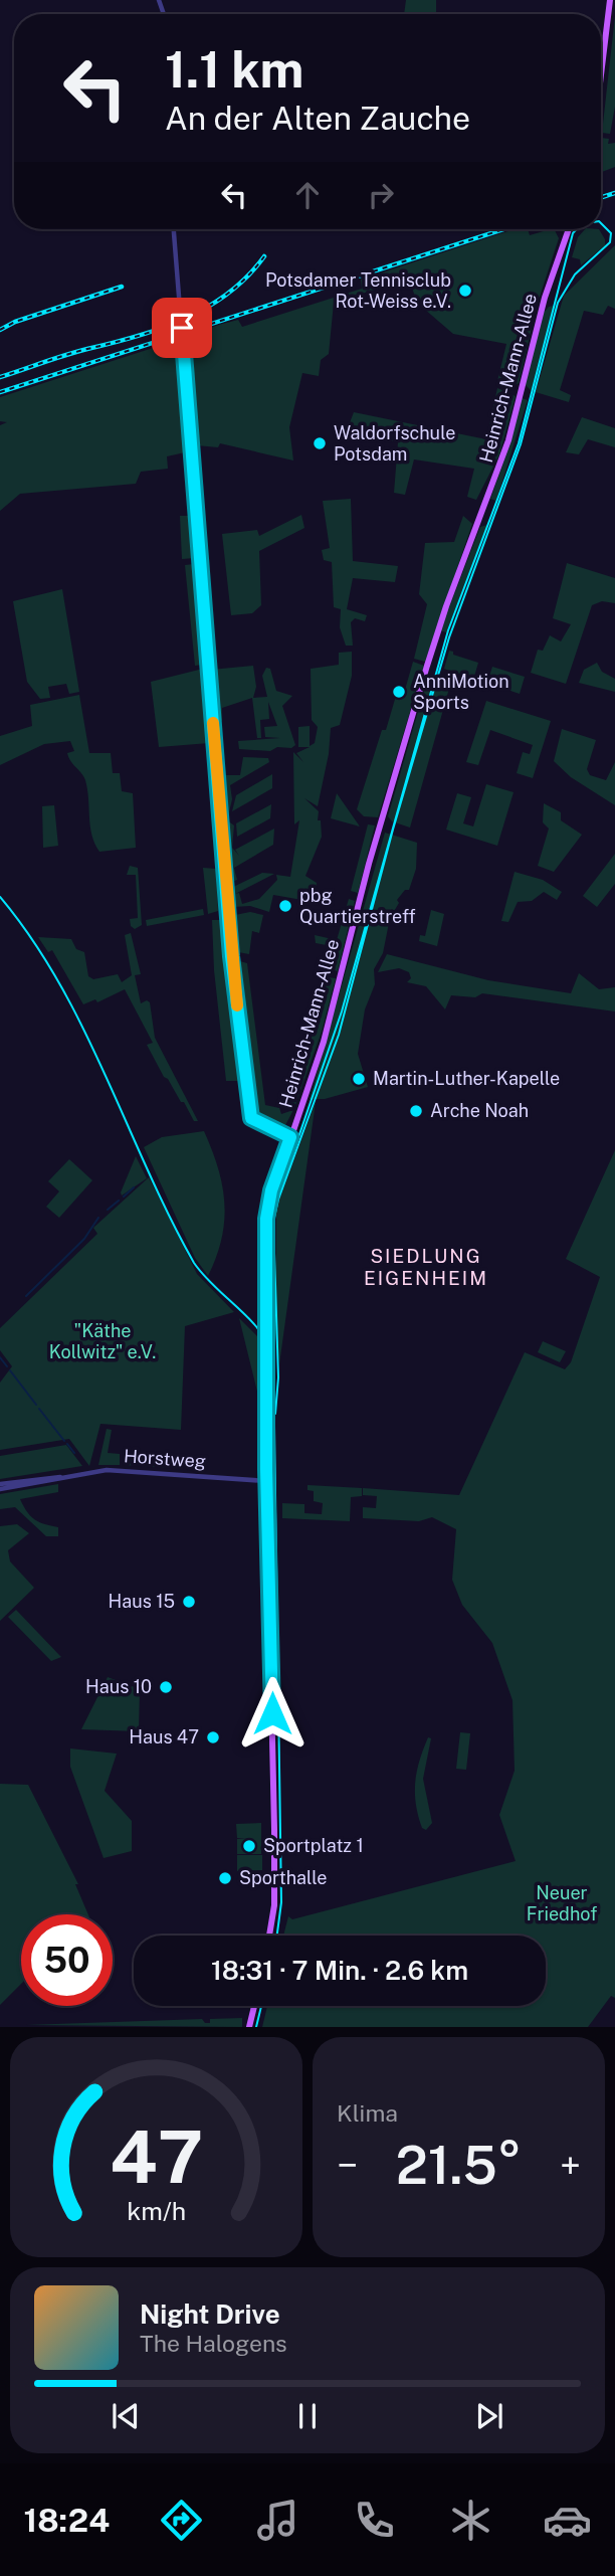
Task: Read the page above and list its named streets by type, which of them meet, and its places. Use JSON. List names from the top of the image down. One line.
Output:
{"streets":{"main road":["Heinrich-Mann-Allee"],"street":["Horstweg"]},"crossings":[["Heinrich-Mann-Allee","Horstweg"]],"districts":["SIEDLUNG EIGENHEIM"],"parks":["\"Käthe Kollwitz\" e.V.","Neuer Friedhof"],"places":["Potsdamer Tennisclub Rot-Weiss e.V.","Waldorfschule Potsdam","AnniMotion Sports","pbg Quartierstreff","Martin-Luther-Kapelle","Arche Noah","Haus 15","Haus 10","Haus 47","Sportplatz 1","Sporthalle"],"page":{"turn":["1.1 km","An der Alten Zauche"],"limit":"50","trip":"18:31 · 7 Min. · 2.6 km","tile":"Klima","heat":["−","21.5°","+"],"song":["Night Drive","The Halogens"],"tabs":"18:24","gauge":["47","km/h"]}}
